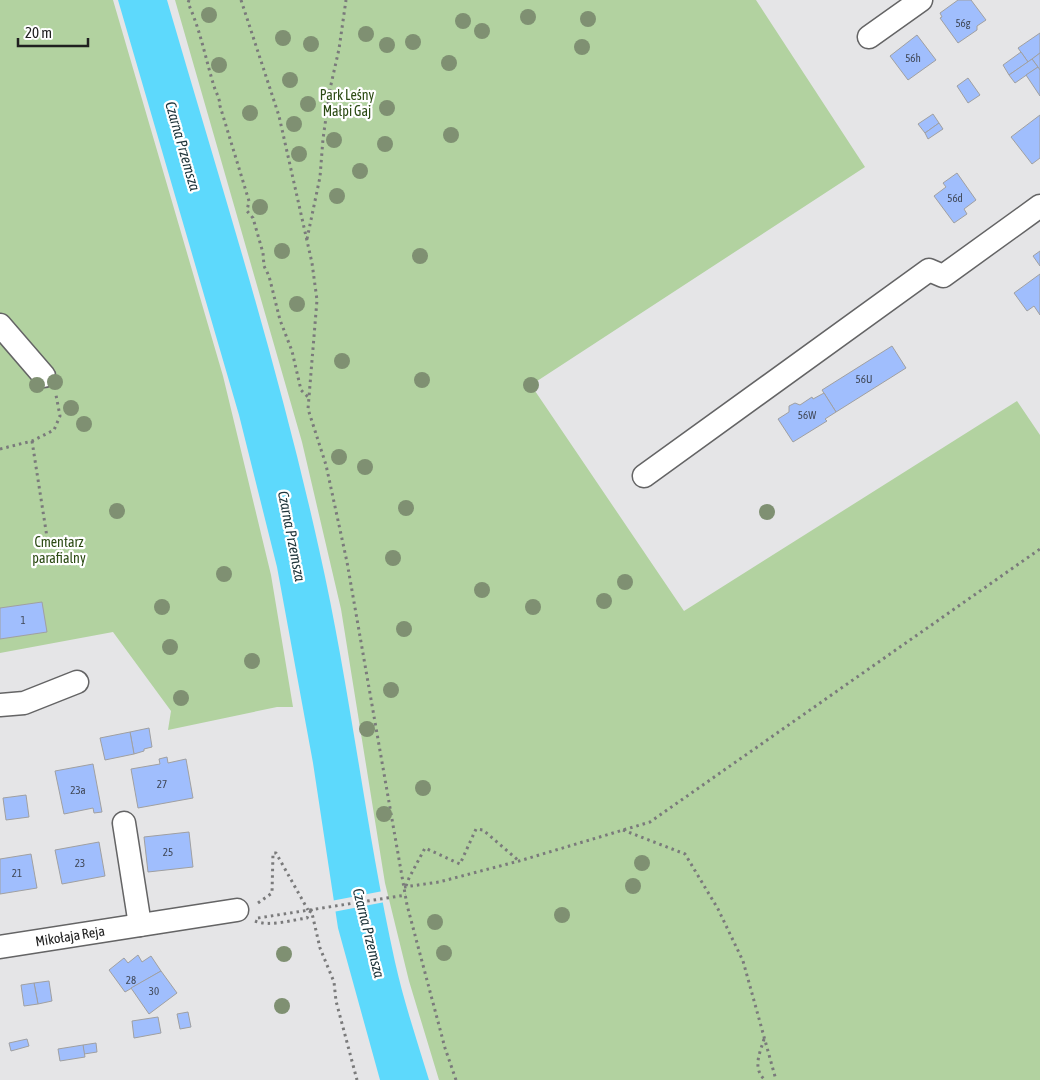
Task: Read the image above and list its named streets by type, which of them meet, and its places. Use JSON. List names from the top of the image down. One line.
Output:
{"streets":{"street":["Mikołaja Reja"]},"water":["Czarna Przemsza"],"parks":["Park Leśny Małpi Gaj","Cmentarz parafialny"],"house_numbers":["56g","56h","56d","56U","56W","1","27","23a","25","23","21","28","30"],"scale_bar":"20 m"}
